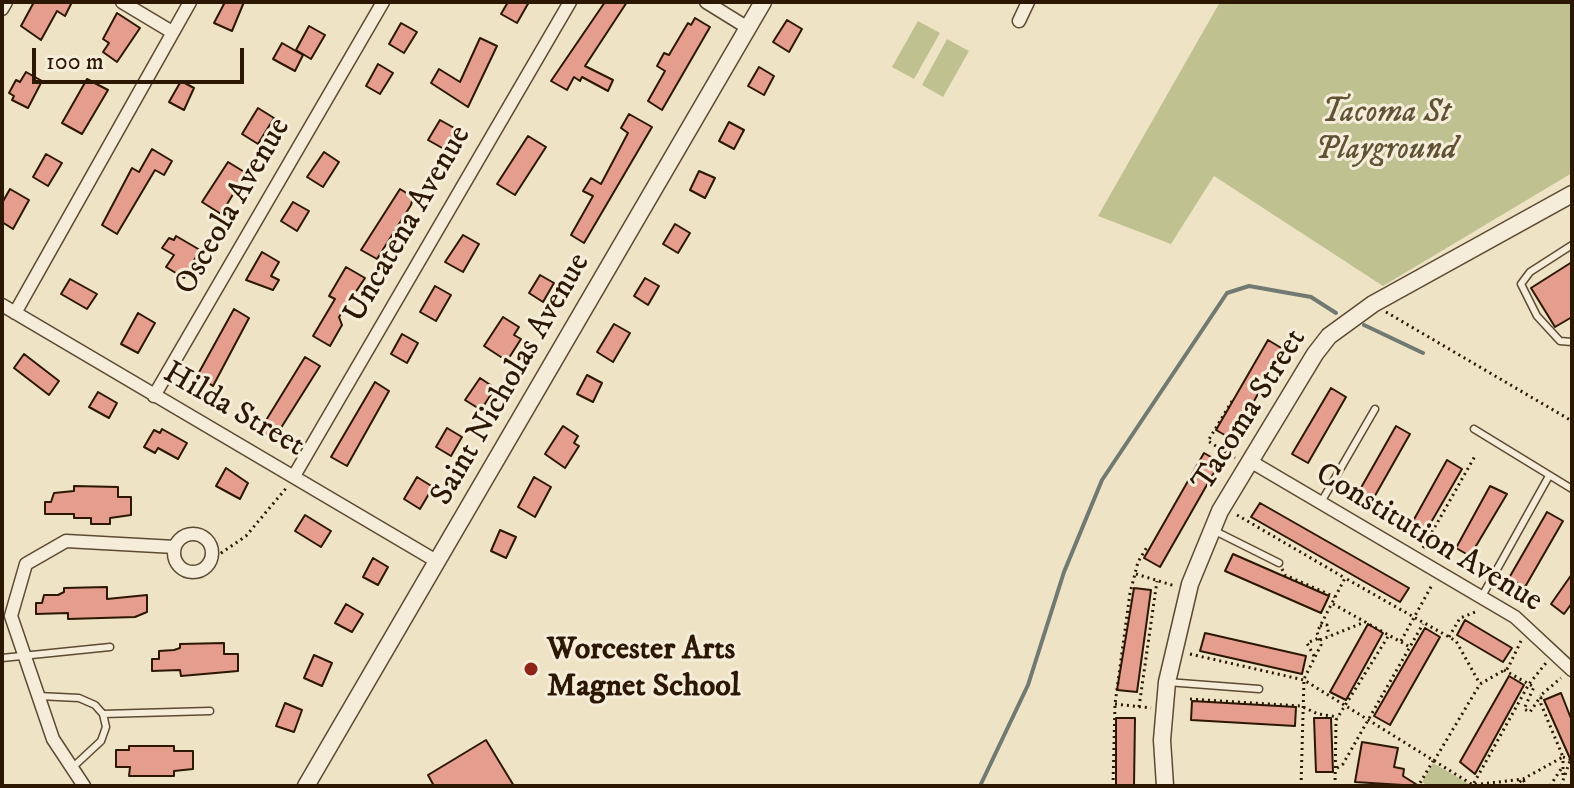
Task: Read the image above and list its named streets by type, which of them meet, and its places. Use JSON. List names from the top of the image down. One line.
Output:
{"streets":{"street":["Osceola Avenue","Uncatena Avenue","Saint Nicholas Avenue","Hilda Street","Tacoma Street","Constitution Avenue"]},"crossings":[["Osceola Avenue","Hilda Street"],["Uncatena Avenue","Hilda Street"],["Saint Nicholas Avenue","Hilda Street"],["Tacoma Street","Constitution Avenue"]],"parks":["Tacoma St Playground"],"places":["Worcester Arts Magnet School"],"scale_bar":"100 m"}
